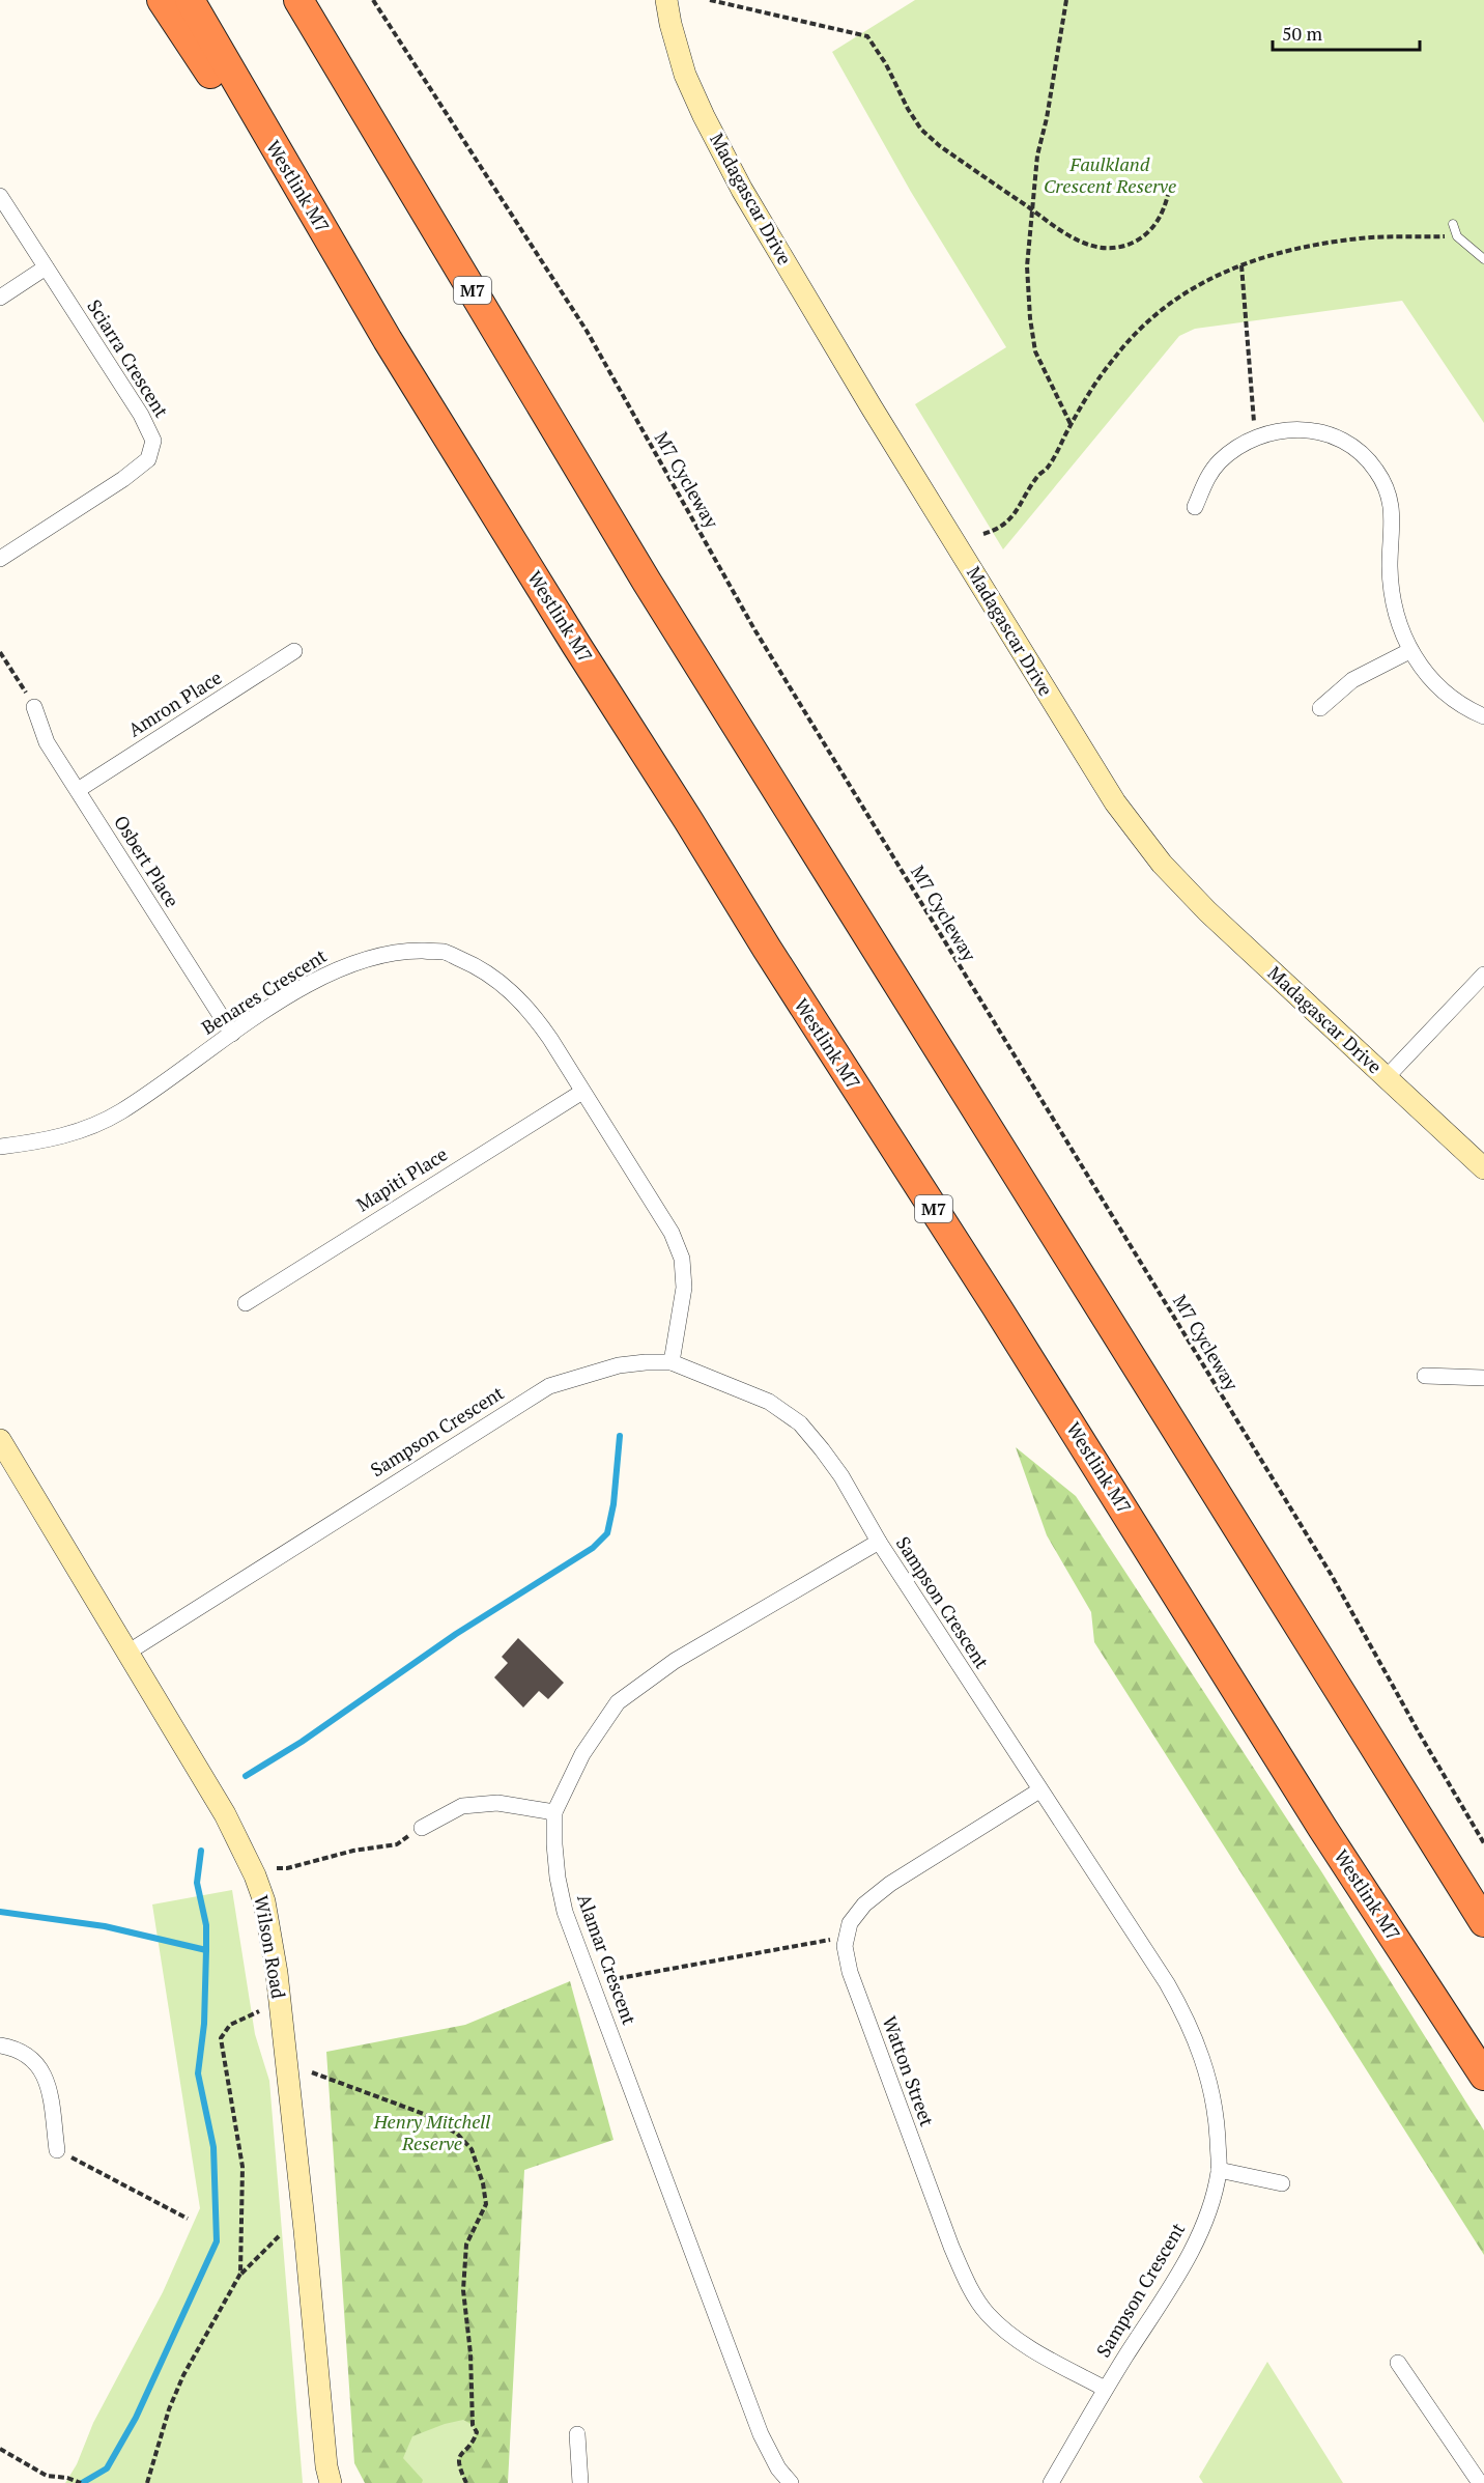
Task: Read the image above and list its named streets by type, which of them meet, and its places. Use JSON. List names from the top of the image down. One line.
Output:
{"streets":{"highway":["Westlink M7","M7"],"street":["Madagascar Drive","Sciarra Crescent","Amron Place","Osbert Place","Benares Crescent","Mapiti Place","Sampson Crescent","Wilson Road","Alamar Crescent","Watton Street"],"path":["M7 Cycleway"]},"crossings":[["Amron Place","Osbert Place"],["Osbert Place","Benares Crescent"],["Benares Crescent","Mapiti Place"],["Benares Crescent","Sampson Crescent"],["Sampson Crescent","Wilson Road"],["Sampson Crescent","Alamar Crescent"],["Sampson Crescent","Watton Street"]],"parks":["Faulkland Crescent Reserve","Henry Mitchell Reserve"],"scale_bar":"50 m"}
